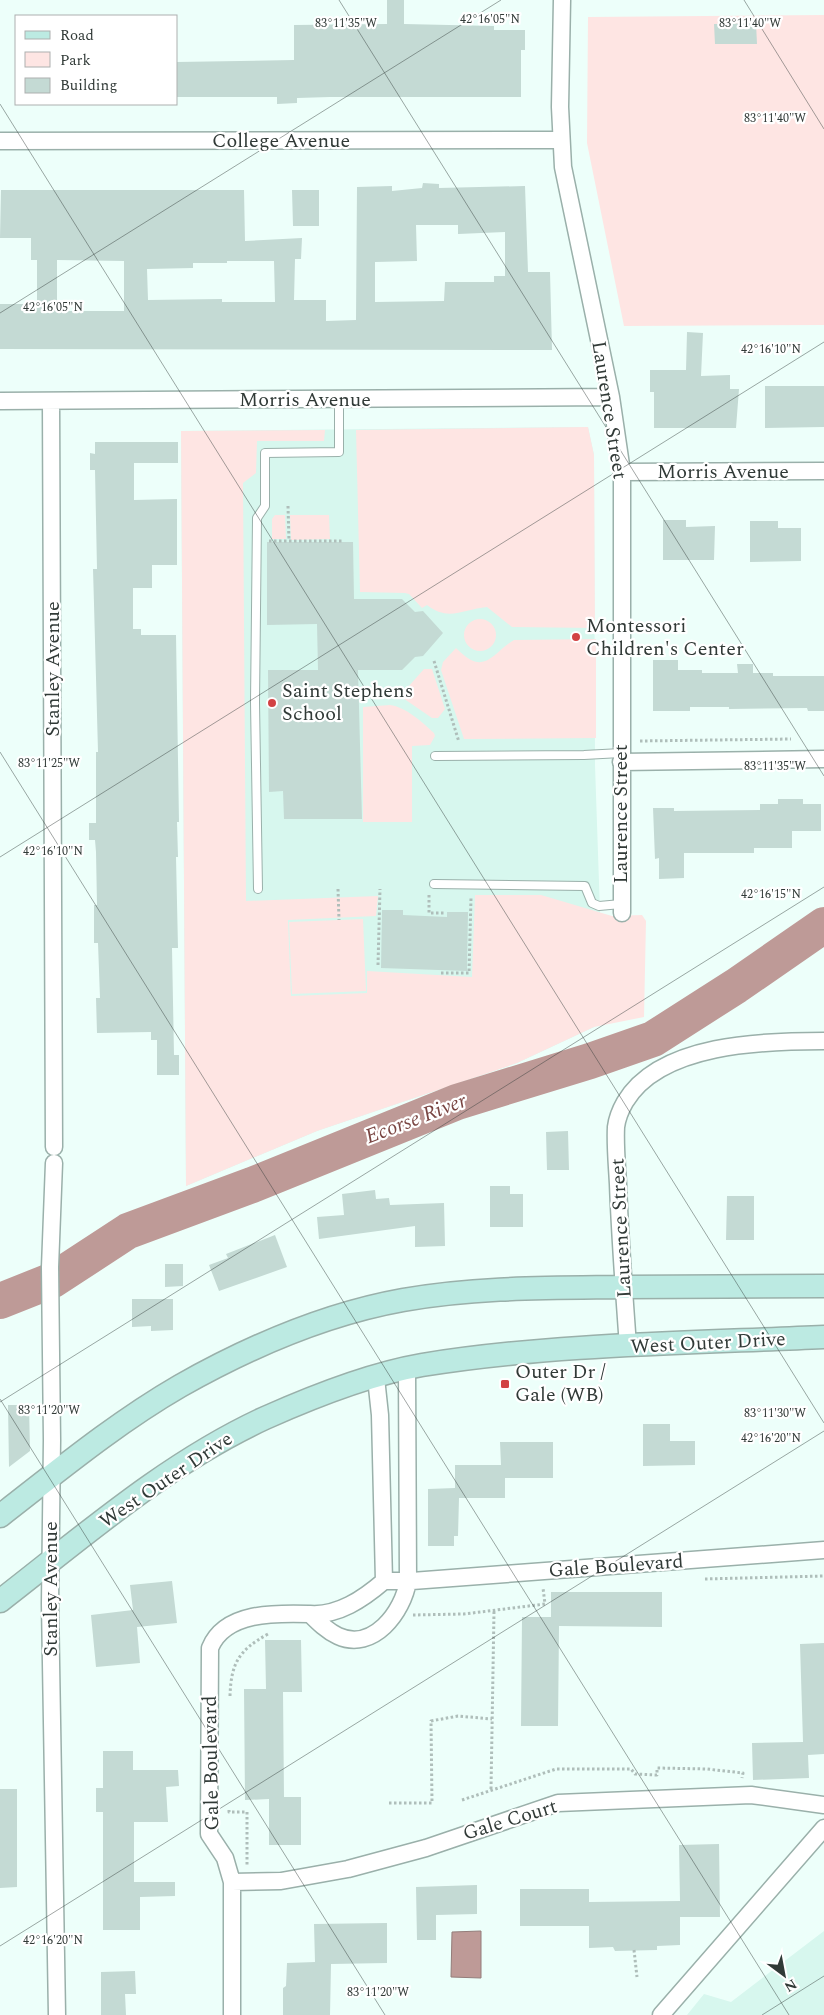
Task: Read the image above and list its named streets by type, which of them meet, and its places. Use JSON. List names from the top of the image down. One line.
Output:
{"streets":{"main road":["West Outer Drive"],"street":["College Avenue","Morris Avenue","Laurence Street","Stanley Avenue","Gale Boulevard","Gale Court"]},"crossings":[["College Avenue","Laurence Street"],["Morris Avenue","Laurence Street"],["Morris Avenue","Stanley Avenue"],["Laurence Street","West Outer Drive"],["Stanley Avenue","West Outer Drive"],["Gale Boulevard","Gale Court"]],"water":["Ecorse River"],"places":{"other":["Montessori Children's Center","Saint Stephens School"],"transit":["Outer Dr / Gale (WB)"]},"legend":["Road","Park","Building"],"north":"bottom right","coordinates":["42°16'05\"N","83°11'35\"W","83°11'40\"W","42°16'10\"N","83°11'25\"W","42°16'15\"N","83°11'20\"W","83°11'30\"W","42°16'20\"N"]}
